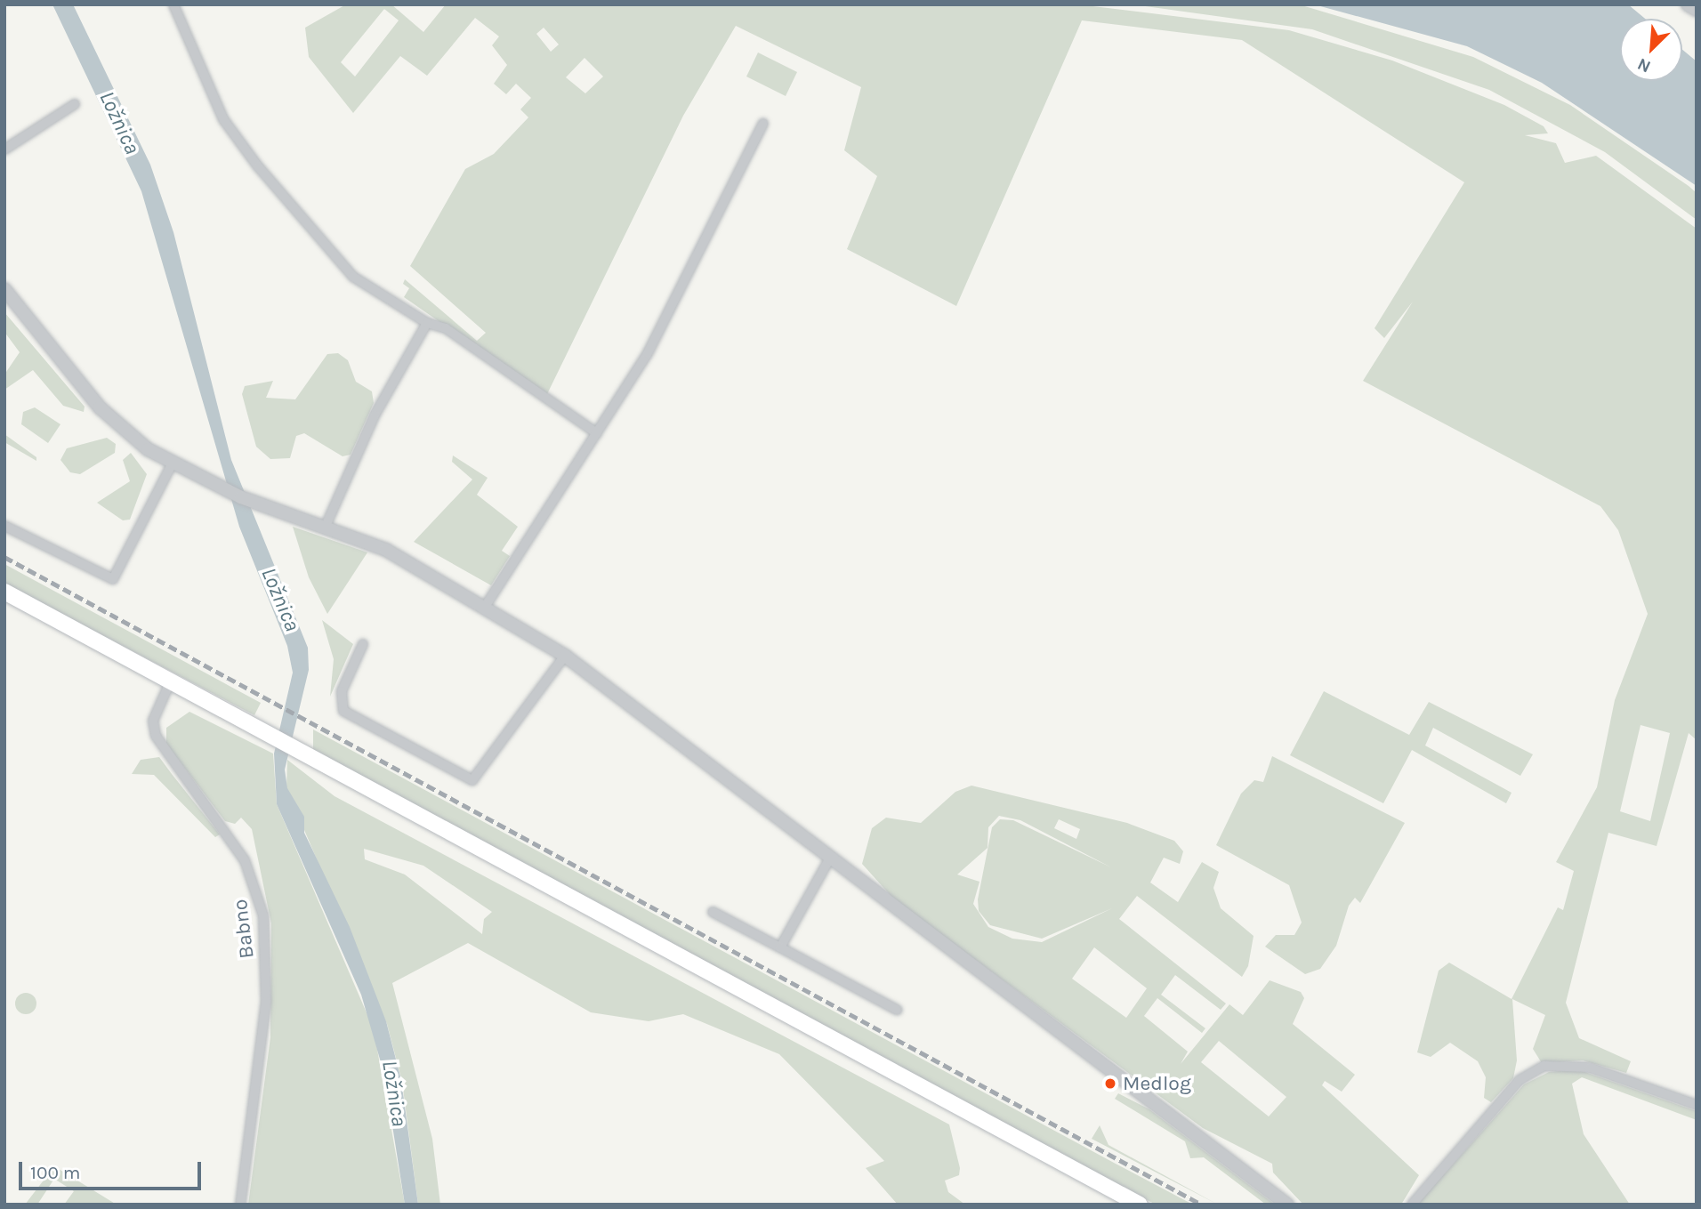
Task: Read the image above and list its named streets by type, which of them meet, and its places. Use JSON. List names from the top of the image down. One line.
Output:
{"streets":{"street":["Babno"]},"water":["Ložnica"],"places":["Medlog"],"scale_bar":"100 m","north":"bottom left"}
